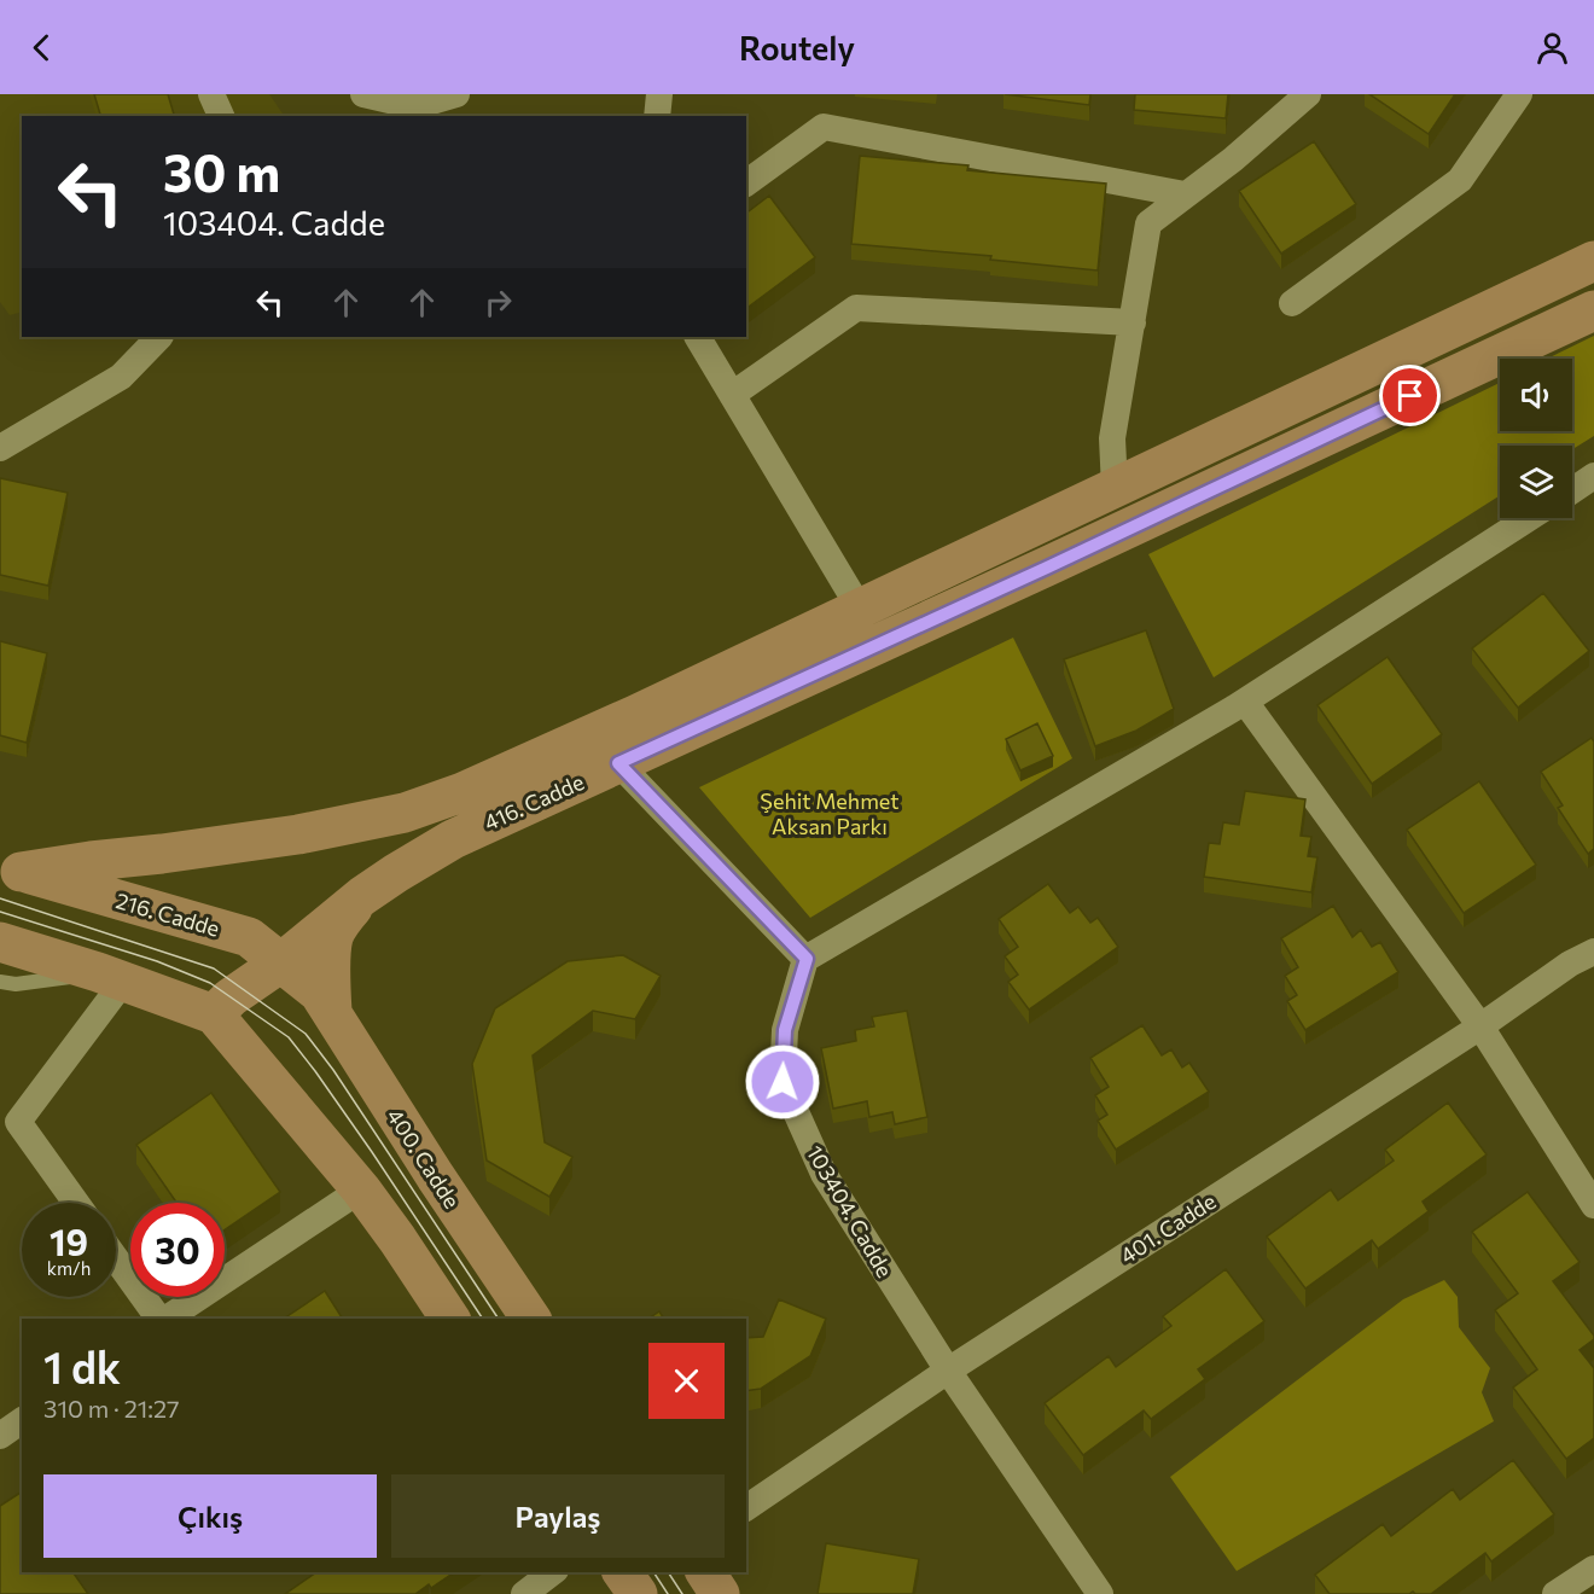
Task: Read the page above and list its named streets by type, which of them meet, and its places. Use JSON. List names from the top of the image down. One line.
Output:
{"streets":{"main road":["416. Cadde","216. Cadde","400. Cadde"],"street":["103404. Cadde","401. Cadde"]},"crossings":[["416. Cadde","216. Cadde"],["216. Cadde","400. Cadde"],["103404. Cadde","401. Cadde"]],"parks":["Şehit Mehmet Aksan Parkı"],"page":{"header":"Routely","turn":["30 m","103404. Cadde"],"speed":"19 km/h","limit":"30","heading":["1 dk","310 m · 21:27"],"buttons":["Çıkış","Paylaş"]}}
